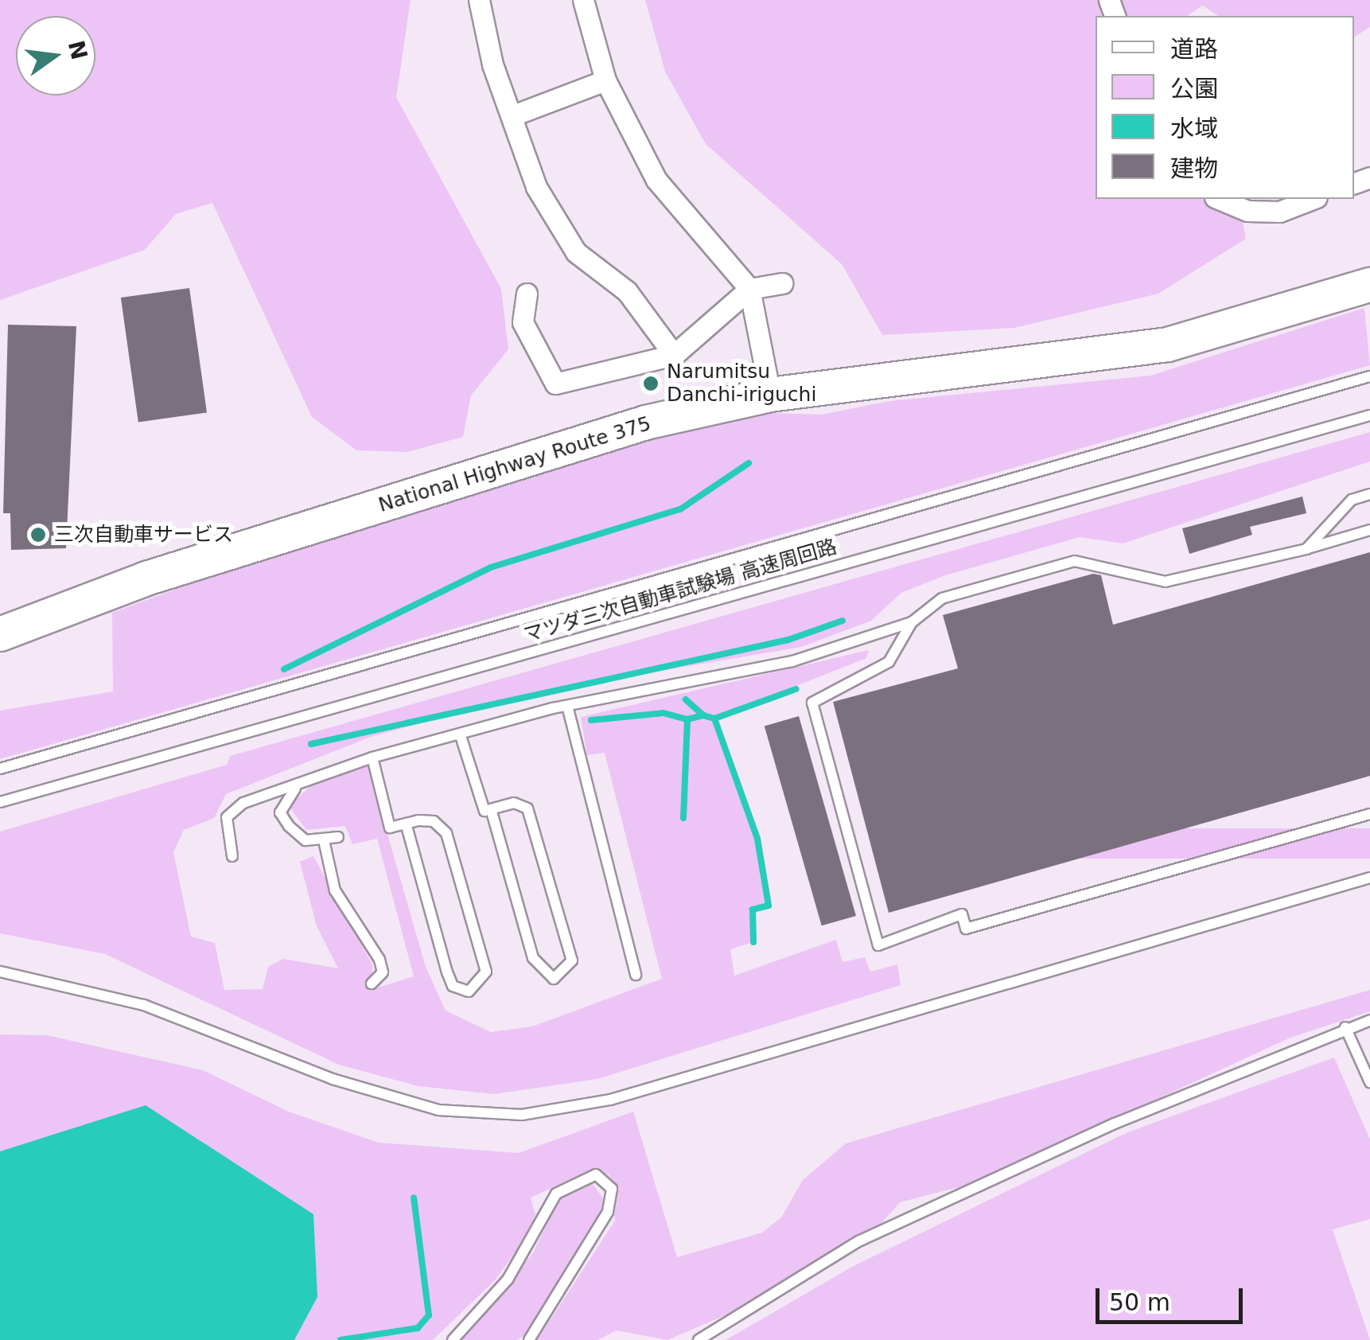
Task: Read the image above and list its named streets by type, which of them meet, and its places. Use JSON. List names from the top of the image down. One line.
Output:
{"streets":{"highway":["National Highway Route 375"],"lane":["マツダ三次自動車試験場 高速周回路"]},"places":["Narumitsu Danchi-iriguchi","三次自動車サービス"],"legend":["道路","公園","水域","建物"],"scale_bar":"50 m","north":"right"}
